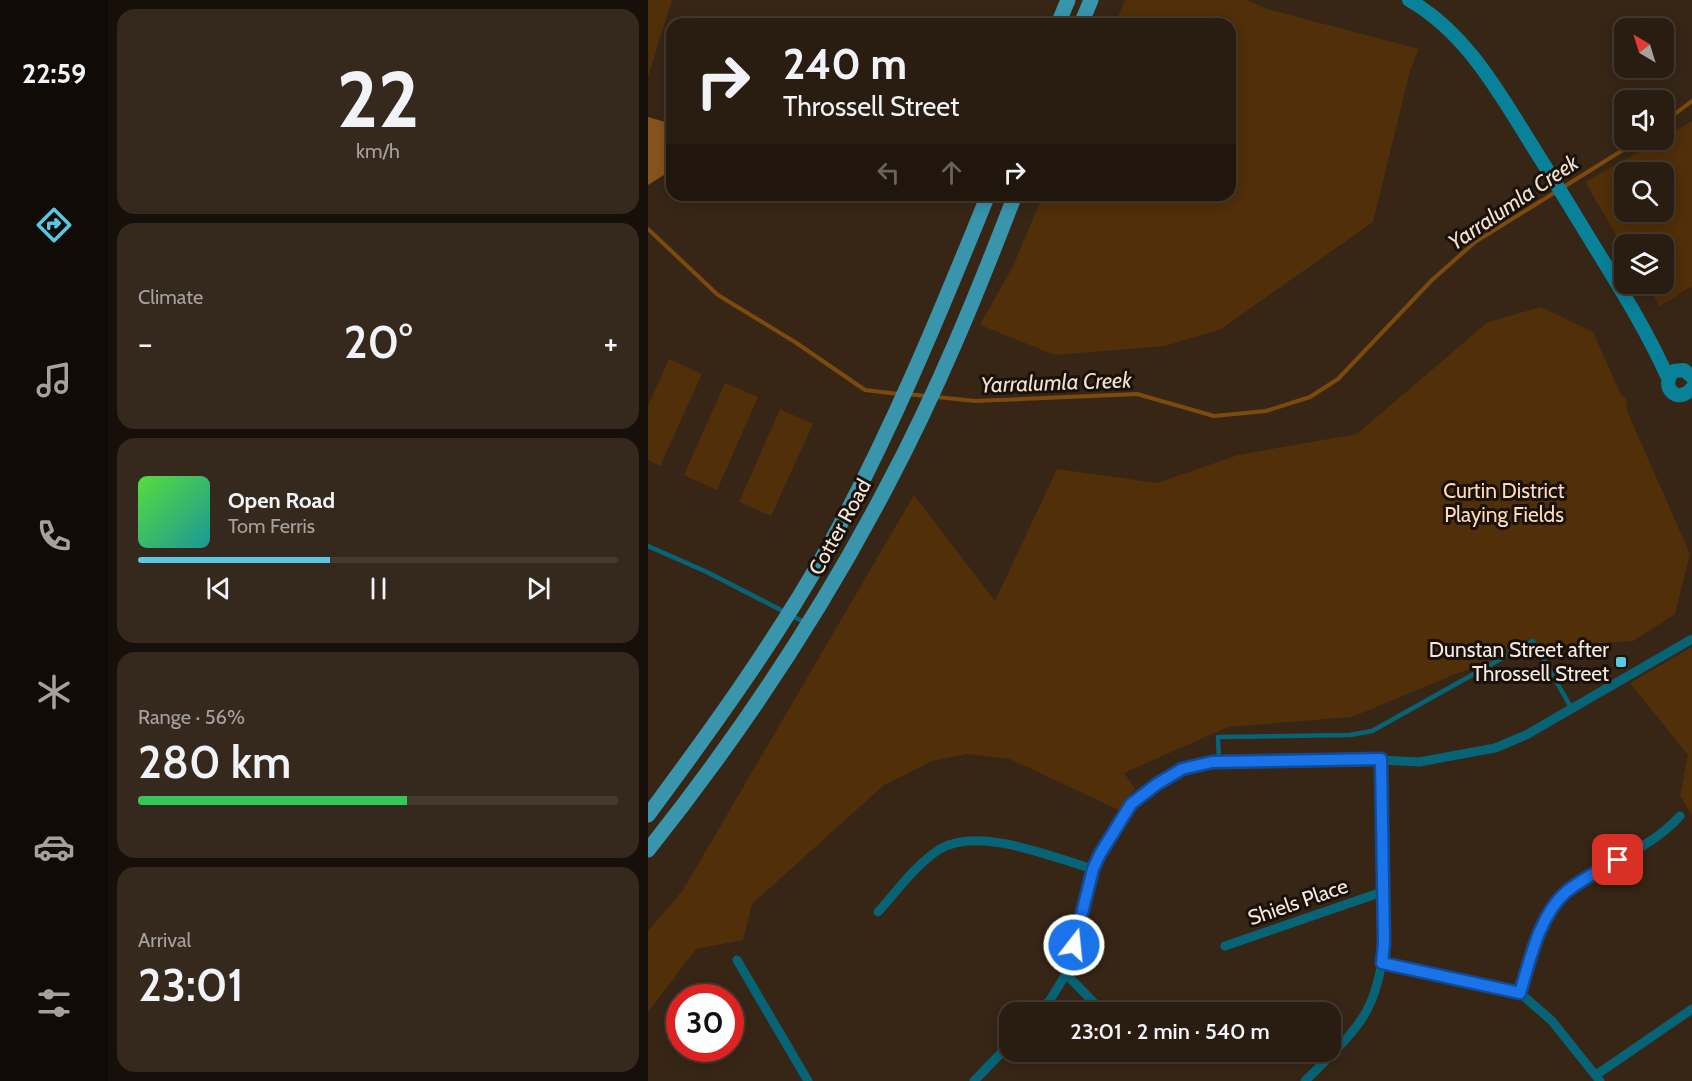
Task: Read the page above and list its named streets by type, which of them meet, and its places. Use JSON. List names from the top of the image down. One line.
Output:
{"streets":{"main road":["Cotter Road"],"street":["Shiels Place"]},"water":["Yarralumla Creek"],"parks":["Curtin District Playing Fields"],"places":{"transit":["Dunstan Street after Throssell Street"]},"north":"top left","page":{"tabs":"22:59","tile":[["22","km/h"],"Climate",["Range · 56%","280 km"],["Arrival","23:01"]],"turn":["240 m","Throssell Street"],"heat":["−","20°","+"],"song":["Open Road","Tom Ferris"],"limit":"30","trip":"23:01 · 2 min · 540 m"}}
